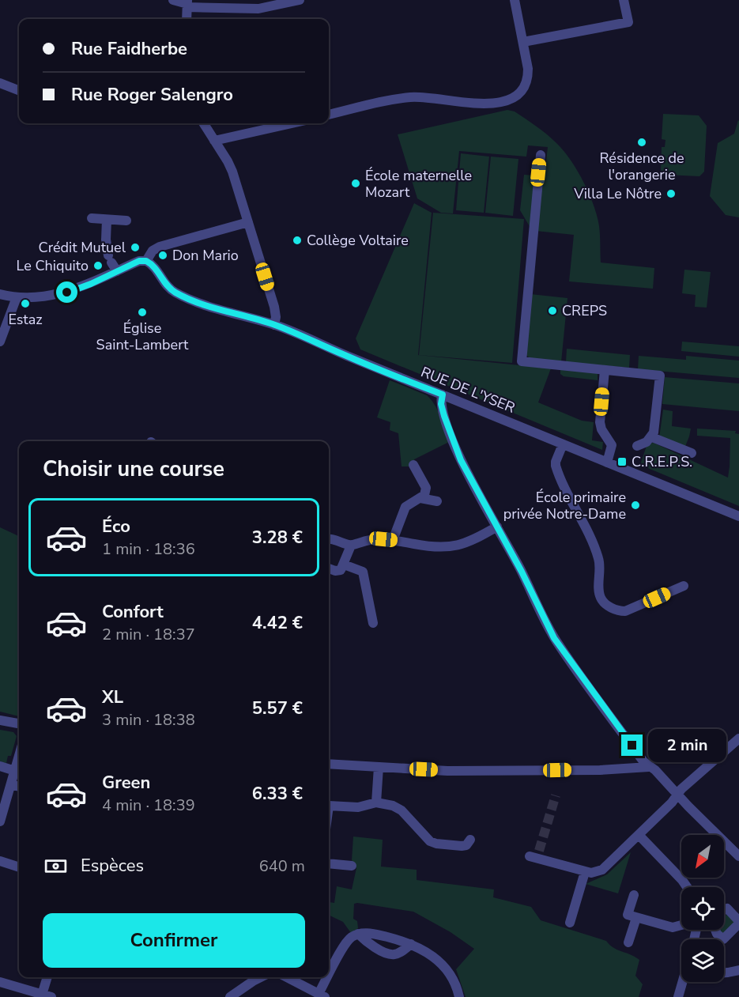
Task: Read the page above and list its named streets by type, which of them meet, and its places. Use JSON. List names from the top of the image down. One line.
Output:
{"streets":{"street":["RUE DE L'YSER"]},"places":{"other":["Résidence de l'orangerie","École maternelle Mozart","Villa Le Nôtre","Collège Voltaire","Crédit Mutuel","Don Mario","Le Chiquito","Estaz","CREPS","Église Saint-Lambert","École primaire privée Notre-Dame"],"transit":["C.R.E.P.S."]},"north":"bottom left","page":{"banner":["Rue Faidherbe","Rue Roger Salengro"],"heading":"Choisir une course","list":[{"name":"Éco","note":"1 min · 18:36","value":"3.28 €"},{"name":"Confort","note":"2 min · 18:37","value":"4.42 €"},{"name":"XL","note":"3 min · 18:38","value":"5.57 €"},{"name":"Green","note":"4 min · 18:39","value":"6.33 €"}],"bubble":"2 min","pay":["Espèces","640 m"],"buttons":"Confirmer"}}
